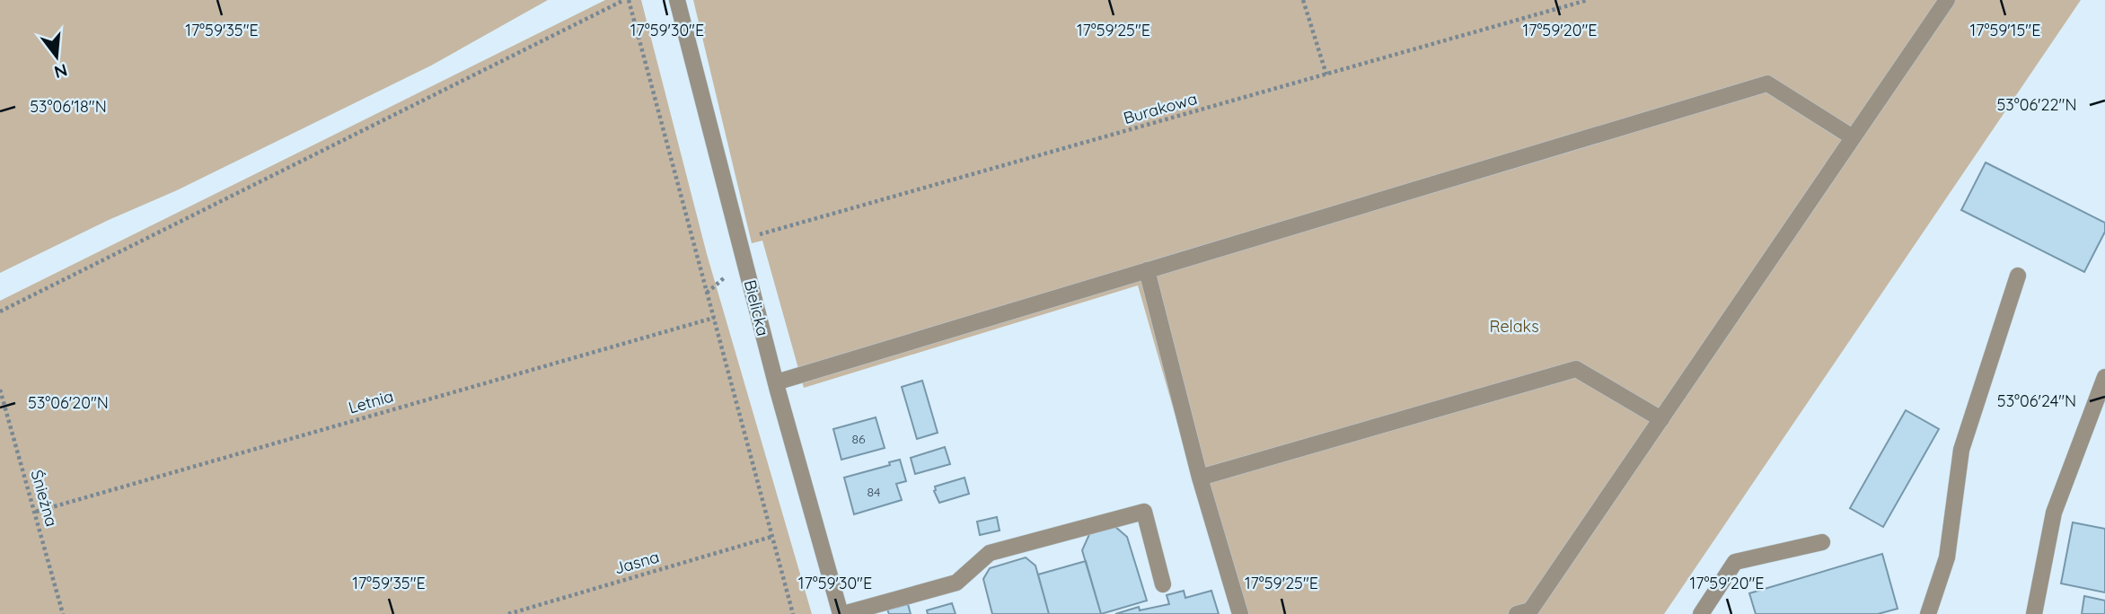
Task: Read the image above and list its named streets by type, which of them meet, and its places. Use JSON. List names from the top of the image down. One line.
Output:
{"streets":{"street":["Bielicka"],"path":["Burakowa","Letnia","Śnieżna","Jasna"]},"crossings":[["Burakowa","Bielicka"],["Letnia","Śnieżna"]],"parks":["Relaks"],"house_numbers":["86","84"],"north":"bottom","coordinates":["17°59'35\"E","17°59'30\"E","17°59'25\"E","17°59'20\"E","17°59'15\"E","53°06'22\"N","53°06'18\"N","53°06'24\"N","53°06'20\"N"]}
